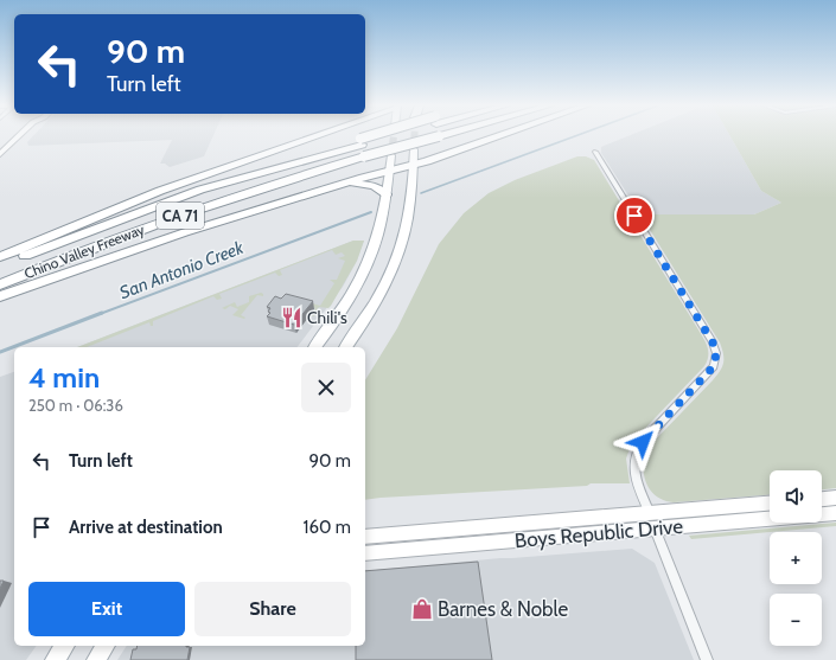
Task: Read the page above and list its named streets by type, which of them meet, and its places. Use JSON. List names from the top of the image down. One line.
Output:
{"streets":{"highway":["CA 71","Chino Valley Freeway"],"main road":["Boys Republic Drive"]},"water":["San Antonio Creek"],"places":{"restaurant":["Chili's"],"shop":["Barnes & Noble"]},"page":{"turn":["90 m","Turn left"],"heading":["4 min","250 m · 06:36"],"list":[{"name":"Turn left","value":"90 m"},{"name":"Arrive at destination","value":"160 m"}],"map_buttons":["+","−"],"buttons":["Exit","Share"]}}
